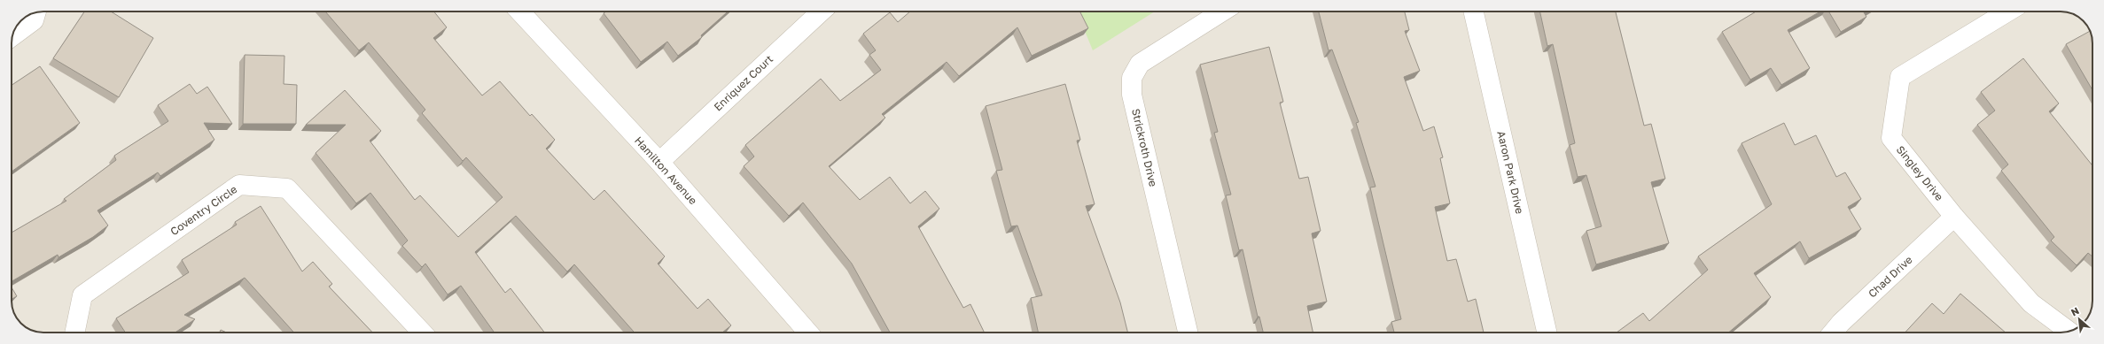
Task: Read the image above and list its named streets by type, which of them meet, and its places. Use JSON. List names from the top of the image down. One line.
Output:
{"streets":{"street":["Enriquez Court","Strickroth Drive","Hamilton Avenue","Aaron Park Drive","Singley Drive","Coventry Circle","Chad Drive"]},"crossings":[["Enriquez Court","Hamilton Avenue"],["Singley Drive","Chad Drive"]],"north":"top left"}
